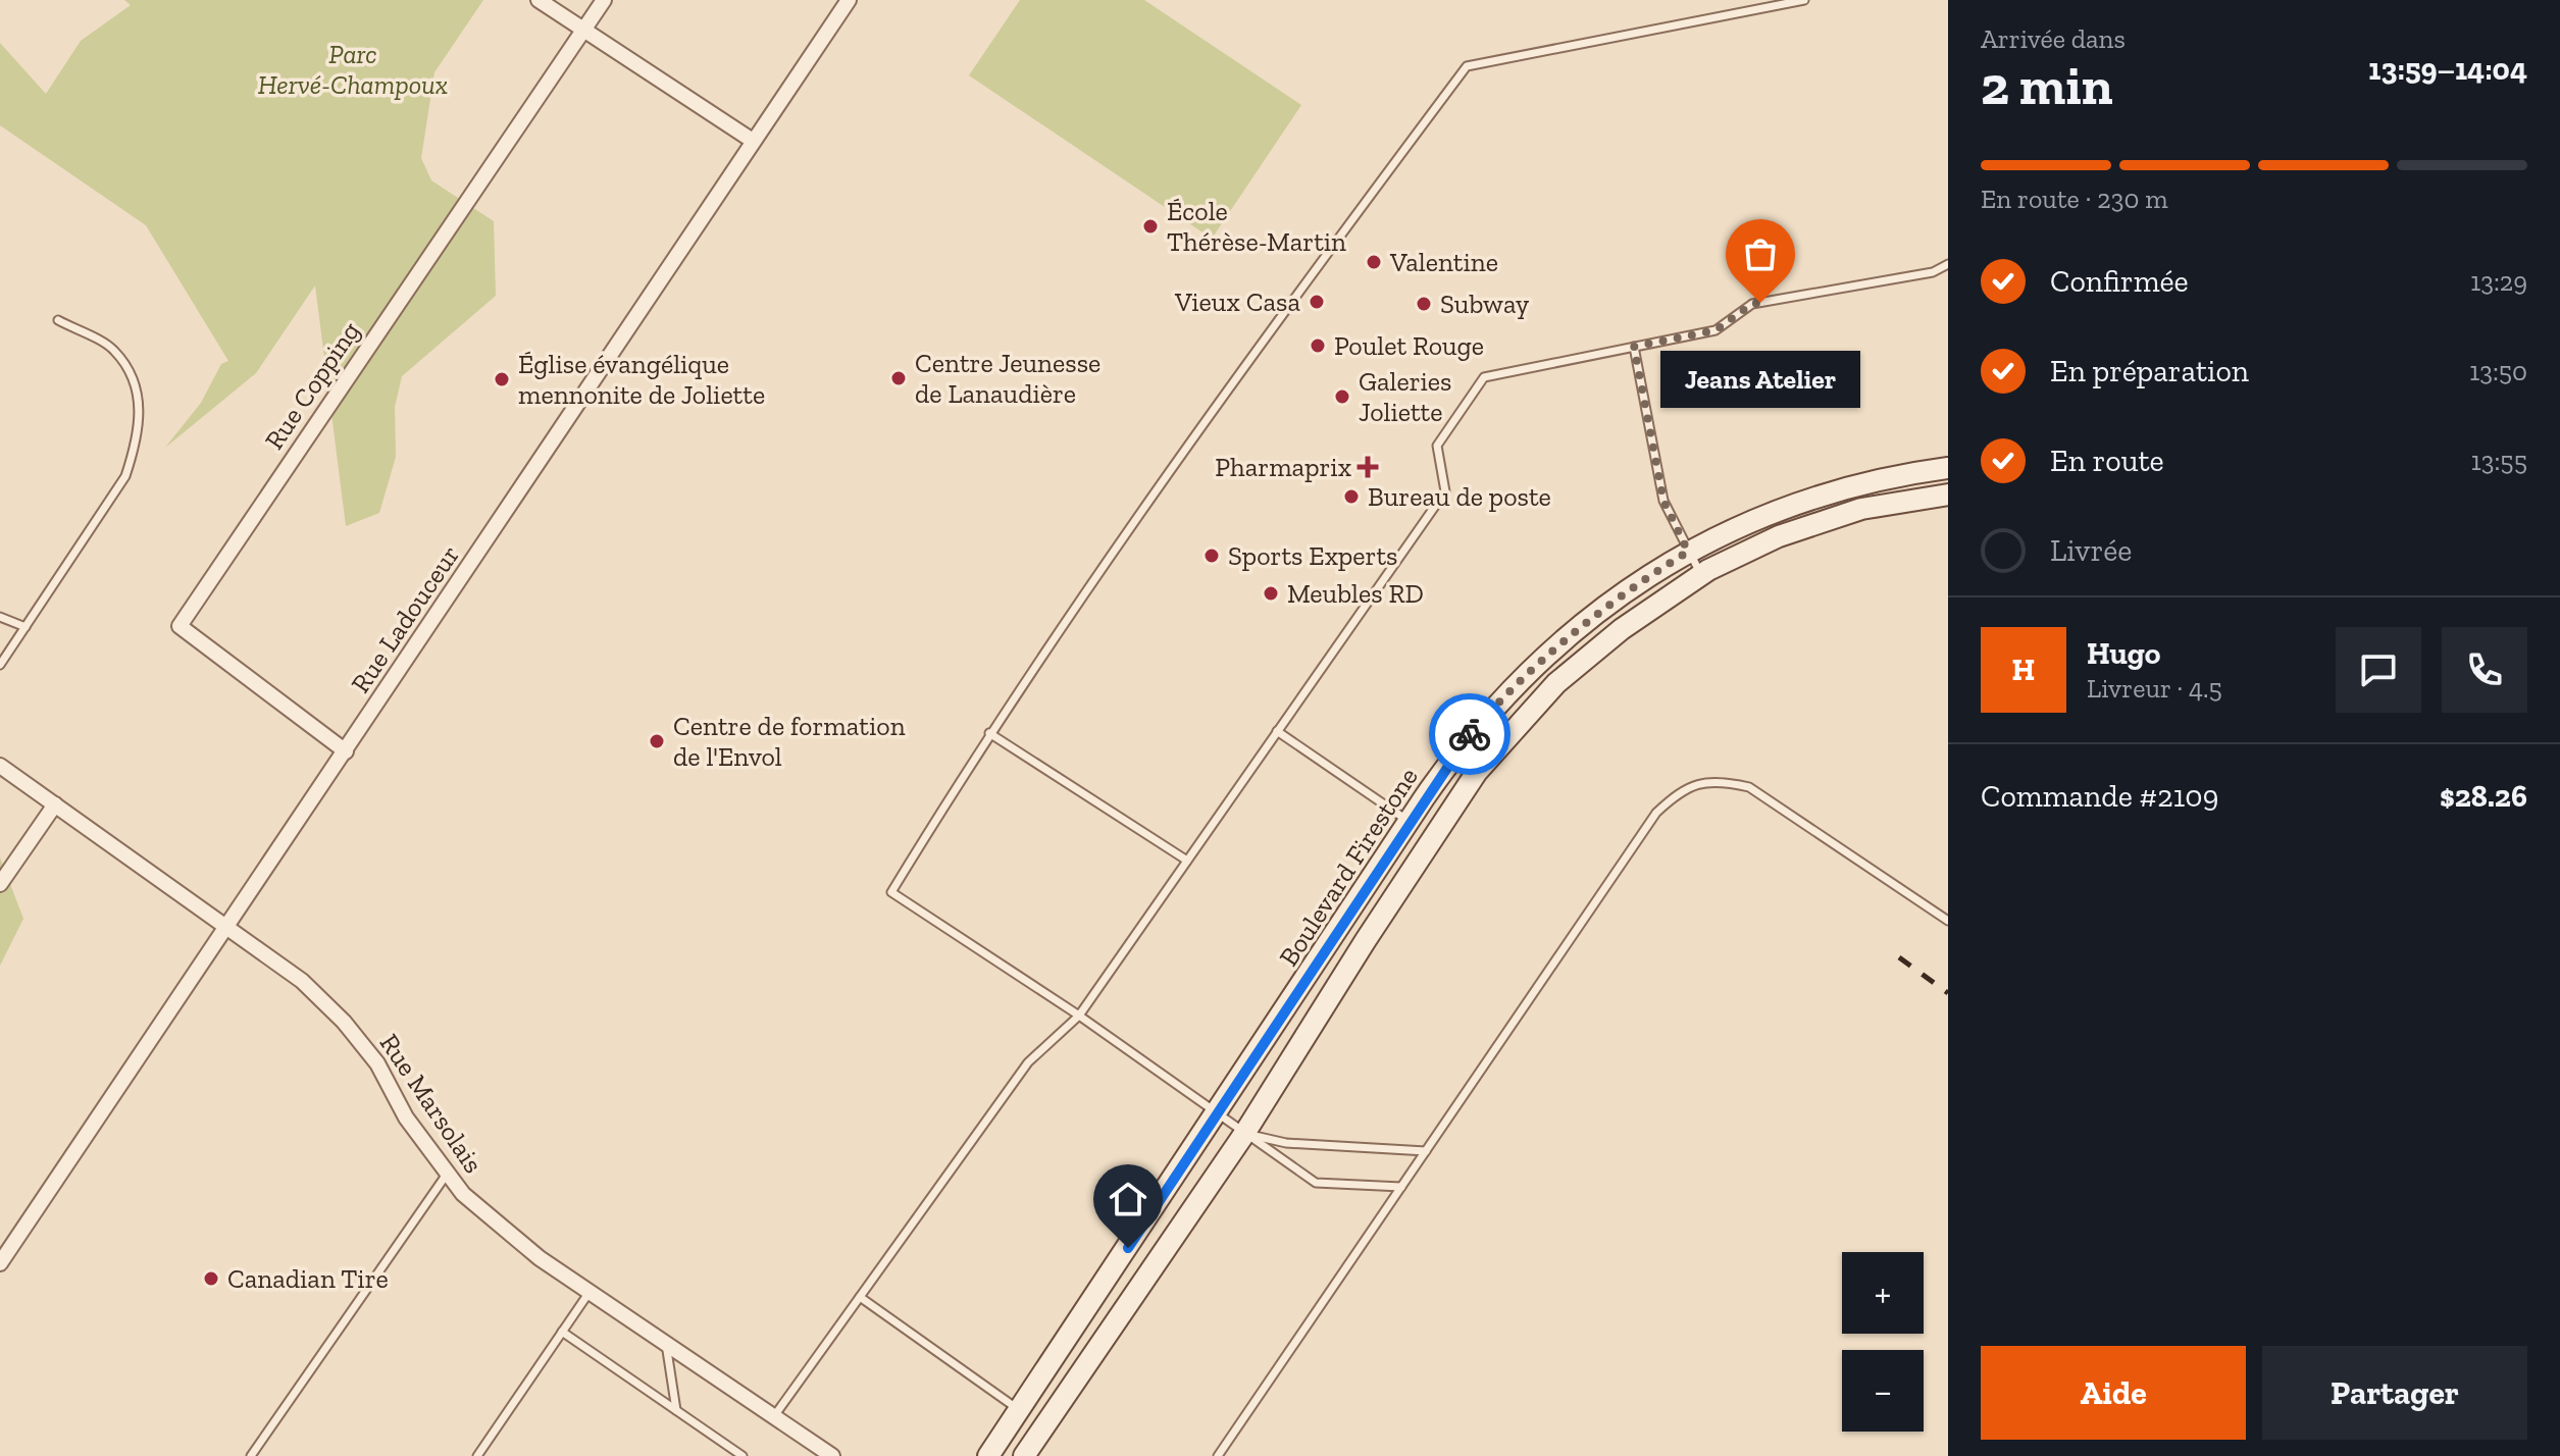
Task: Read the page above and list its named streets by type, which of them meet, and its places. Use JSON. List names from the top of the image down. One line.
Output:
{"streets":{"main road":["Boulevard Firestone"],"street":["Rue Copping","Rue Ladouceur","Rue Marsolais"]},"crossings":[["Rue Copping","Rue Ladouceur"],["Rue Ladouceur","Rue Marsolais"]],"parks":["Parc Hervé-Champoux"],"places":{"other":["École Thérèse-Martin","Valentine","Vieux Casa","Jeans Atelier","Subway","Poulet Rouge","Centre Jeunesse de Lanaudière","Église évangélique mennonite de Joliette","Galeries Joliette","Bureau de poste","Sports Experts","Meubles RD","Centre de formation de l'Envol","Canadian Tire"],"health":["Pharmaprix"]},"page":{"heading":["2 min","Arrivée dans","13:59–14:04"],"panel":["Hugo","Livreur · 4.5","Commande #2109","$28.26"],"bar":"En route · 230 m","list":[["Confirmée","13:29"],["En préparation","13:50"],["En route","13:55"],"Livrée"],"bubble":"Jeans Atelier","round":"H","map_buttons":["+","−"],"buttons":["Aide","Partager"]}}
